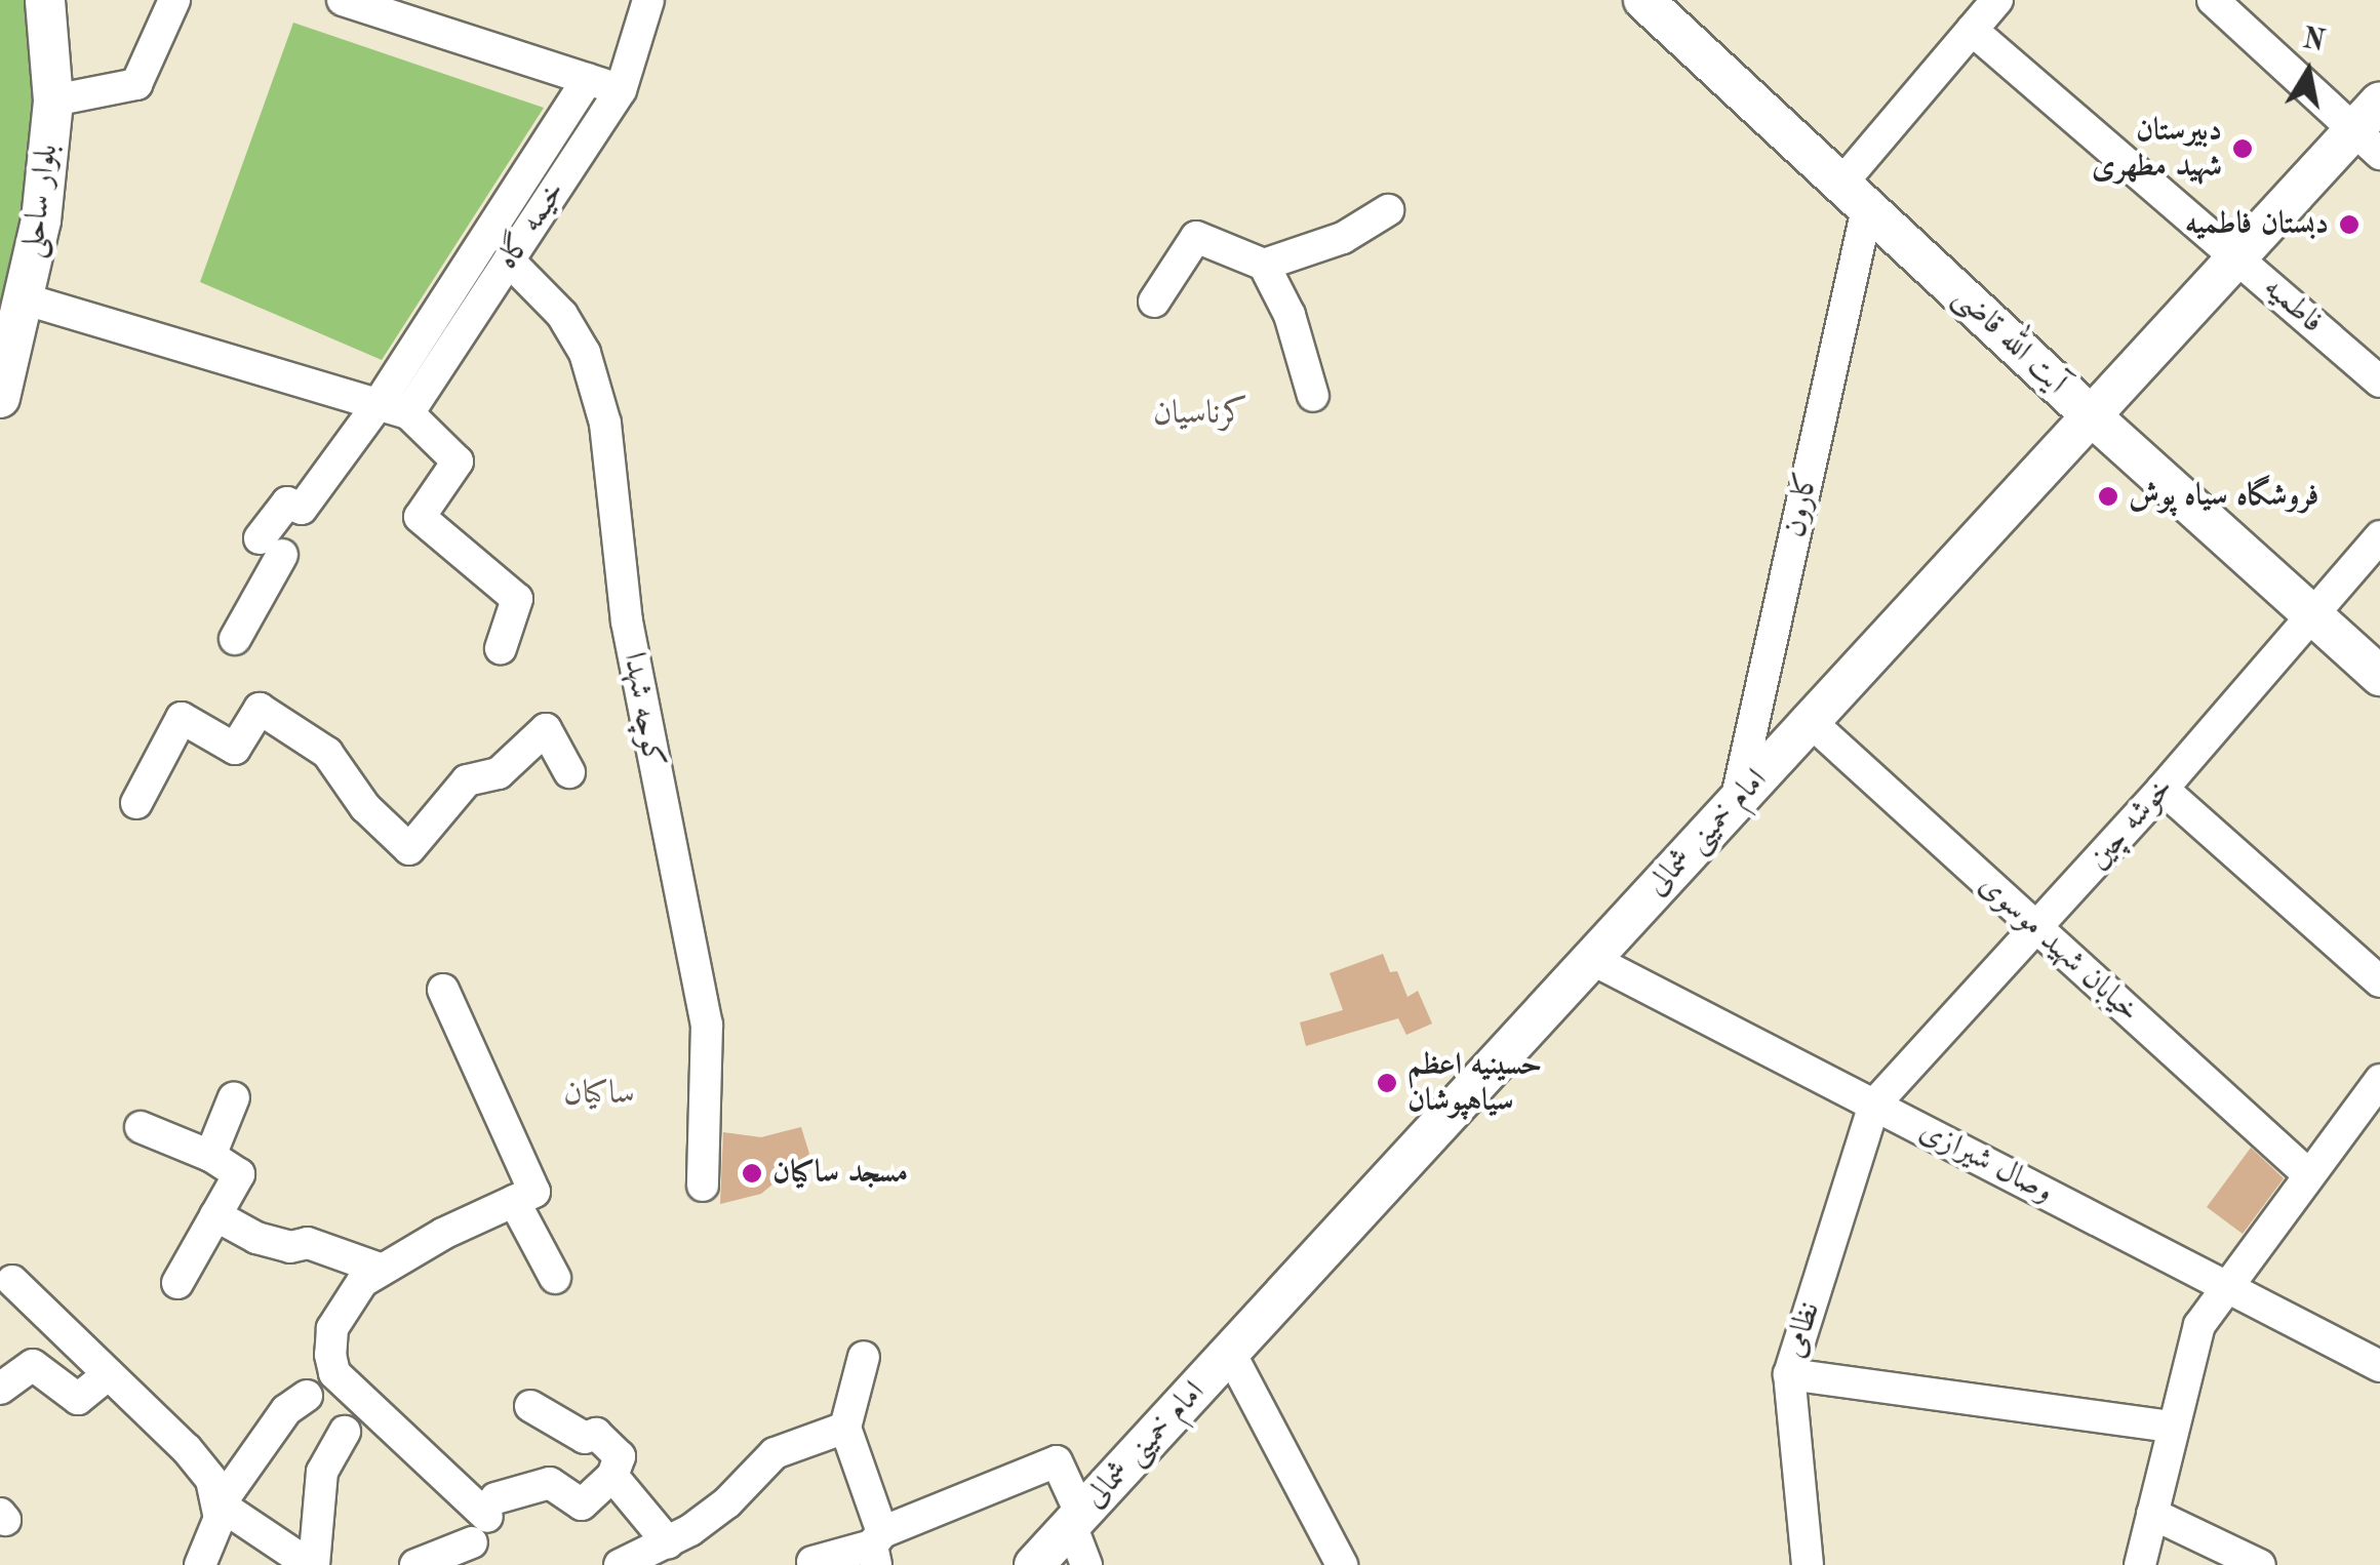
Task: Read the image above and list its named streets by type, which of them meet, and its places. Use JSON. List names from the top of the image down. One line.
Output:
{"streets":{"main road":["بلوار ساحلی","آیت الله قاضی","امام خمینی شمالی"],"street":["خیمه گاه","فاطمیه","کارون","کوچه شهدا","خوشه چین","خیابان شهید موسوی","وصال شیرازی","نظامی"]},"crossings":[["خیمه گاه","کوچه شهدا"],["فاطمیه","امام خمینی شمالی"],["آیت الله قاضی","کارون"],["آیت الله قاضی","خوشه چین"],["آیت الله قاضی","امام خمینی شمالی"],["کارون","امام خمینی شمالی"],["خوشه چین","خیابان شهید موسوی"],["خوشه چین","وصال شیرازی"],["خوشه چین","نظامی"],["امام خمینی شمالی","خیابان شهید موسوی"],["امام خمینی شمالی","وصال شیرازی"],["وصال شیرازی","نظامی"]],"districts":["کرناسیان","ساکیان"],"places":["دبیرستان شهید مطهری","دبستان فاطمیه","فروشگاه سیاه پوش","حسینیه اعظم سیاهپوشان","مسجد ساکیان"],"north":"top"}
